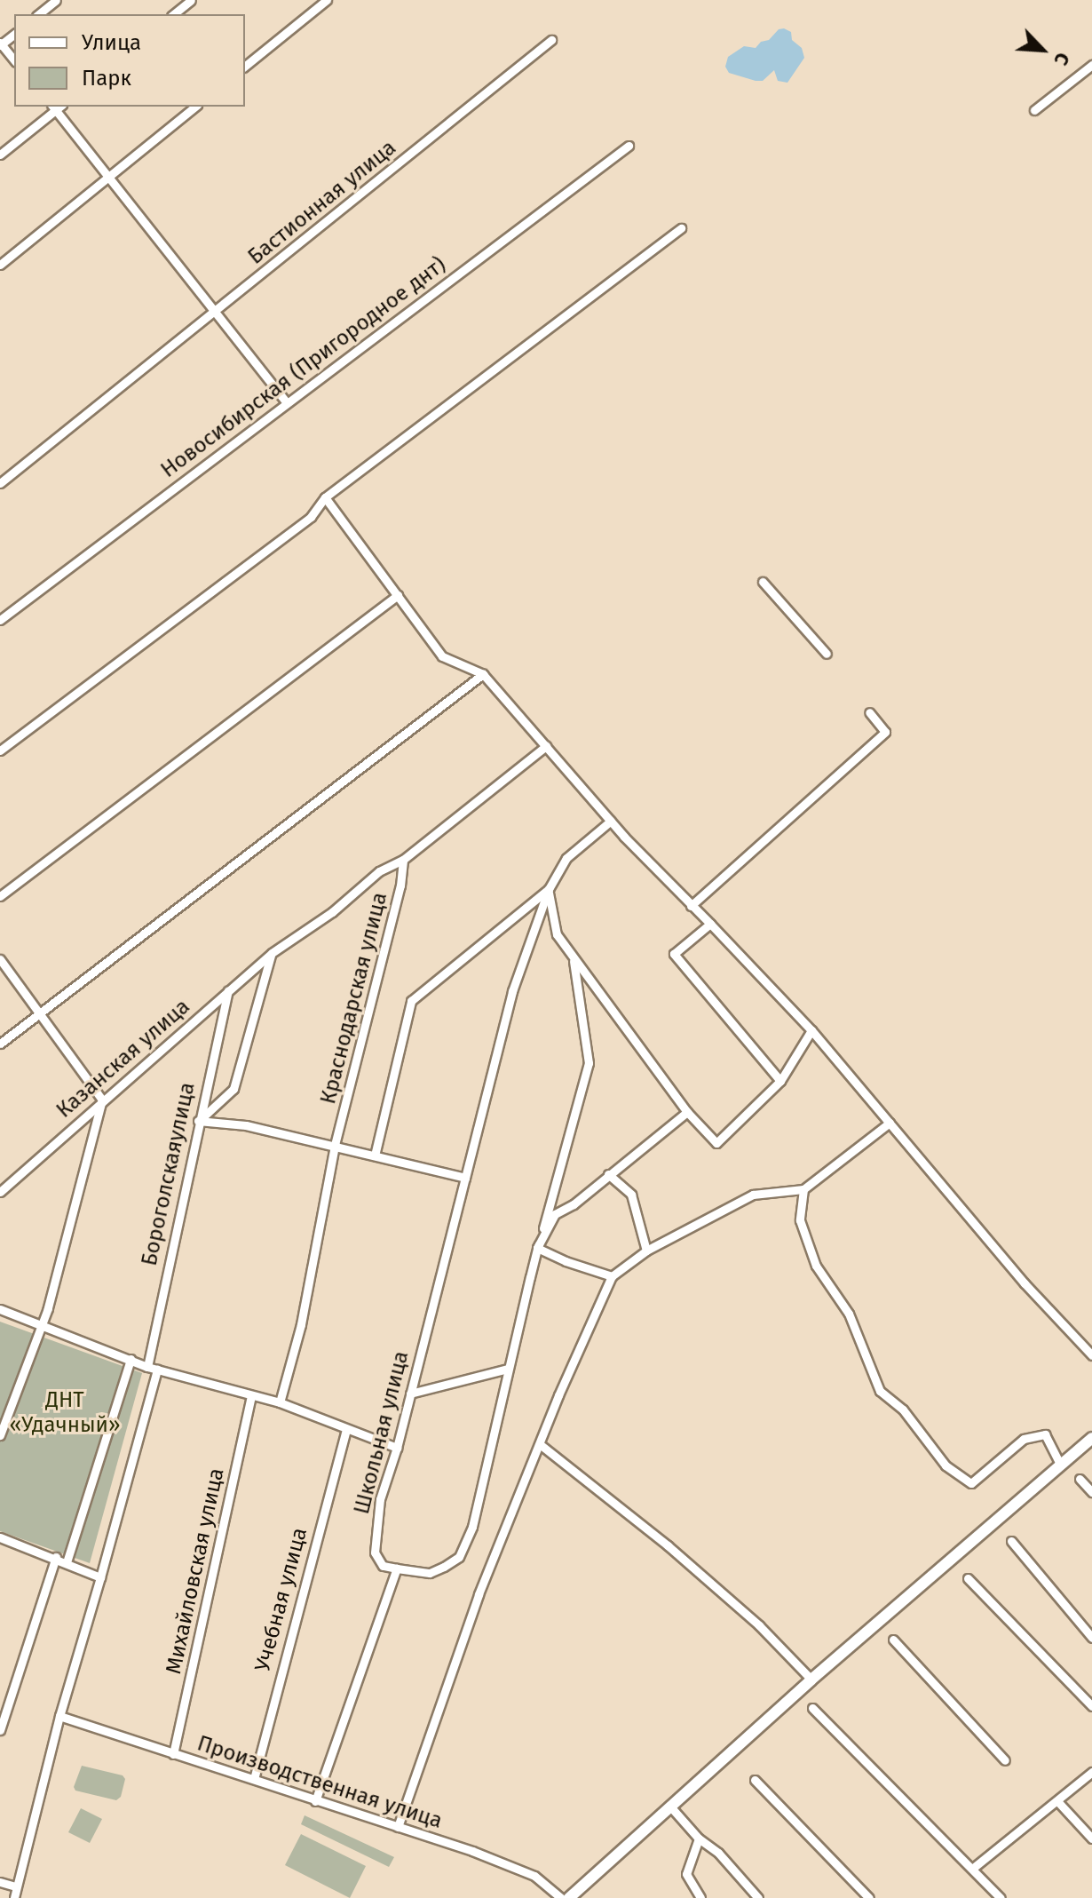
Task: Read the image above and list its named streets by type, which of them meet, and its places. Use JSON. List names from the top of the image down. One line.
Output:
{"streets":{"street":["Бастионная улица","Новосибирская (Пригородное днт)","Краснодарская улица","Казанская улица","Бороголскаяулица","Школьная улица","Михайловская улица","Учебная улица","Производственная улица"]},"crossings":[["Краснодарская улица","Казанская улица"],["Казанская улица","Бороголскаяулица"],["Михайловская улица","Производственная улица"],["Учебная улица","Производственная улица"]],"parks":["ДНТ «Удачный»"],"legend":["Улица","Парк"],"north":"bottom right"}
